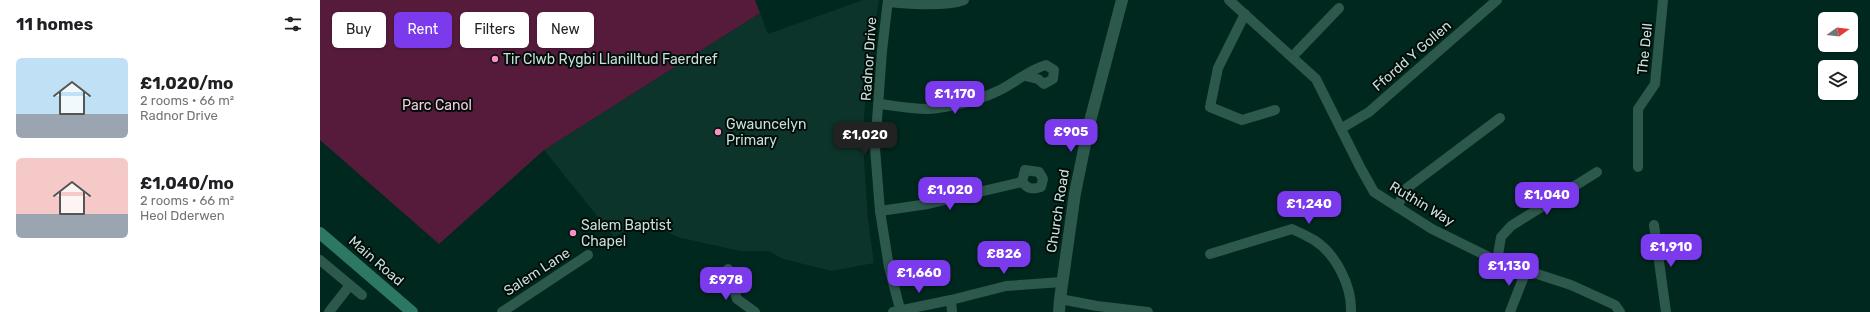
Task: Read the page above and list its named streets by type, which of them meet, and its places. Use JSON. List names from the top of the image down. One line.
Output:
{"streets":{"main road":["Main Road"],"street":["The Dell","Ffordd Y Gollen","Radnor Drive","Ruthin Way","Church Road","Salem Lane"]},"crossings":[["Ffordd Y Gollen","Ruthin Way"]],"parks":["Parc Canol"],"places":["Tir Clwb Rygbi Llanilltud Faerdref","Gwauncelyn Primary","Salem Baptist Chapel"],"north":"right","page":{"heading":"11 homes","chip":["Buy","Rent","Filters","New"],"list":[{"name":"£1,020/mo","note":"2 rooms · 66 m² · Radnor Drive"},{"name":"£1,040/mo","note":"2 rooms · 66 m² · Heol Dderwen"}],"price":["£1,170","£905","£1,020","£1,020","£1,040","£1,240","£1,910","£826","£1,130","£1,660","£978"]}}
